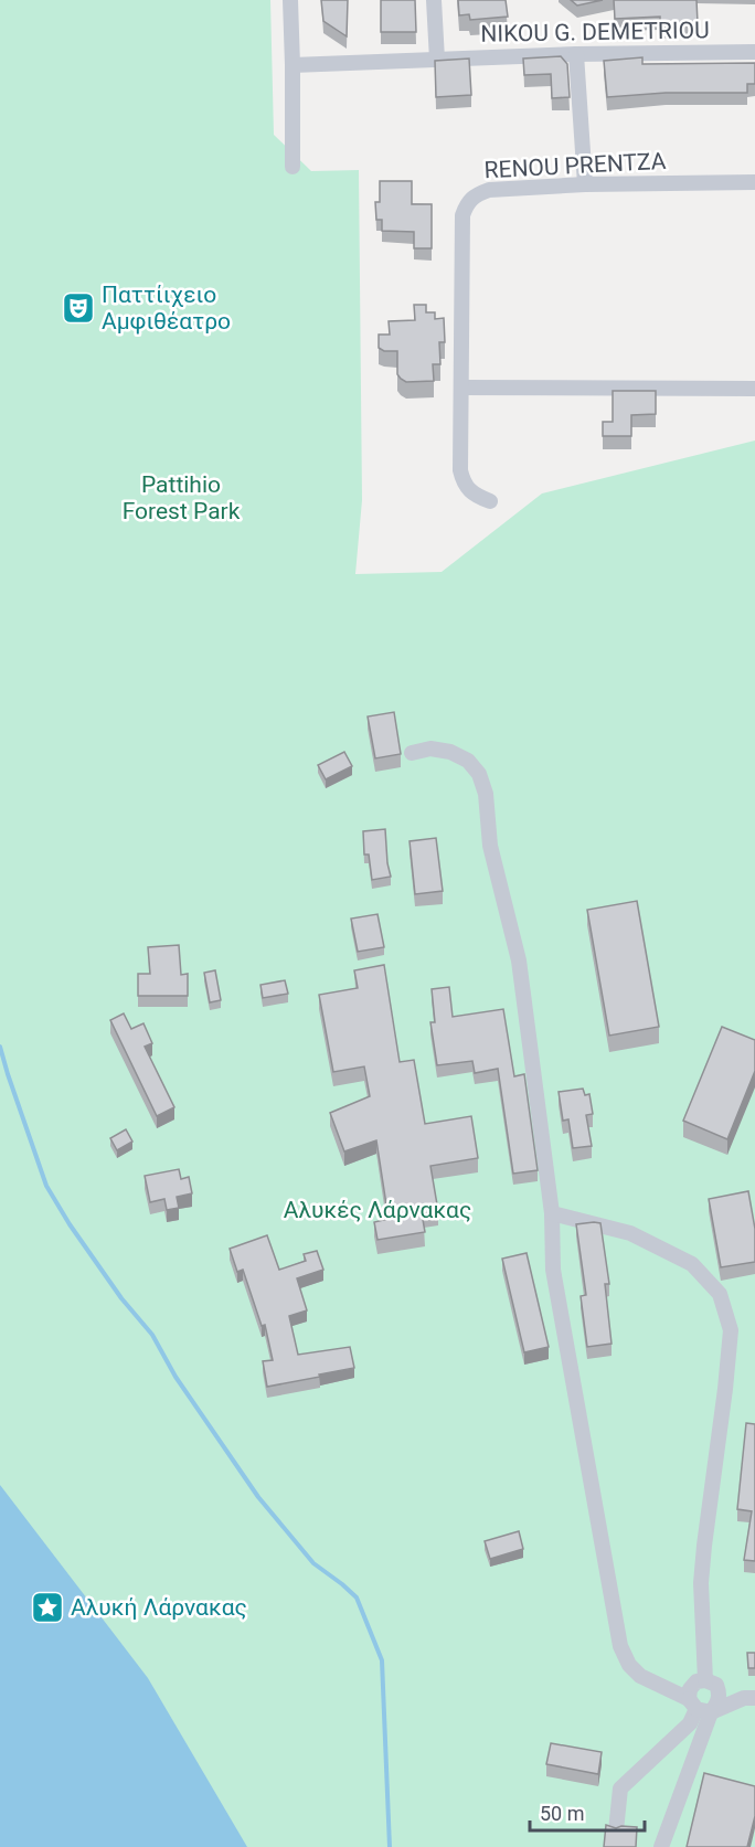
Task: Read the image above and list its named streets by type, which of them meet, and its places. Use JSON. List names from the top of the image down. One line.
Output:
{"streets":{"street":["NIKOU G. DEMETRIOU","RENOU PRENTZA"]},"parks":["Pattihio Forest Park","Αλυκές Λάρνακας"],"places":{"theatre":["Παττίιχειο Αμφιθέατρο"],"place":["Αλυκή Λάρνακας"]},"scale_bar":"50 m"}
